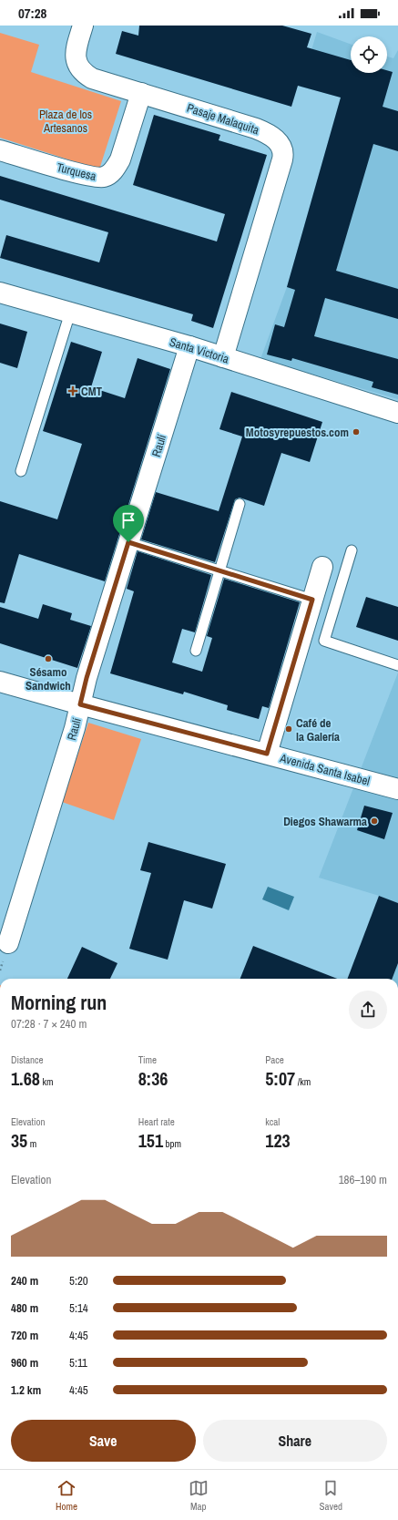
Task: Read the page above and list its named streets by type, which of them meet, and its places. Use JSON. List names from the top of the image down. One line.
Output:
{"streets":{"street":["Pasaje Malaquita","Turquesa","Santa Victoria","Raulí","Avenida Santa Isabel"]},"crossings":[["Pasaje Malaquita","Turquesa"],["Pasaje Malaquita","Santa Victoria"],["Santa Victoria","Raulí"],["Raulí","Avenida Santa Isabel"]],"parks":["Plaza de los Artesanos"],"places":{"health":["CMT"],"other":["Motosyrepuestos.com","Sésamo Sandwich","Café de la Galería","Diegos Shawarma"]},"page":{"status":"07:28","heading":["Morning run","07:28 · 7 × 240 m"],"stats":[["Distance","1.68 km"],["Time","8:36"],["Pace","5:07 /km"],["Elevation","35 m"],["Heart rate","151 bpm"],["kcal","123"]],"chart":["Elevation","186–190 m"],"list":[{"name":"240 m","note":"5:20"},{"name":"480 m","note":"5:14"},{"name":"720 m","note":"4:45"},{"name":"960 m","note":"5:11"},{"name":"1.2 km","note":"4:45"}],"buttons":["Save","Share"],"tabs":["Home","Map","Saved"]}}
